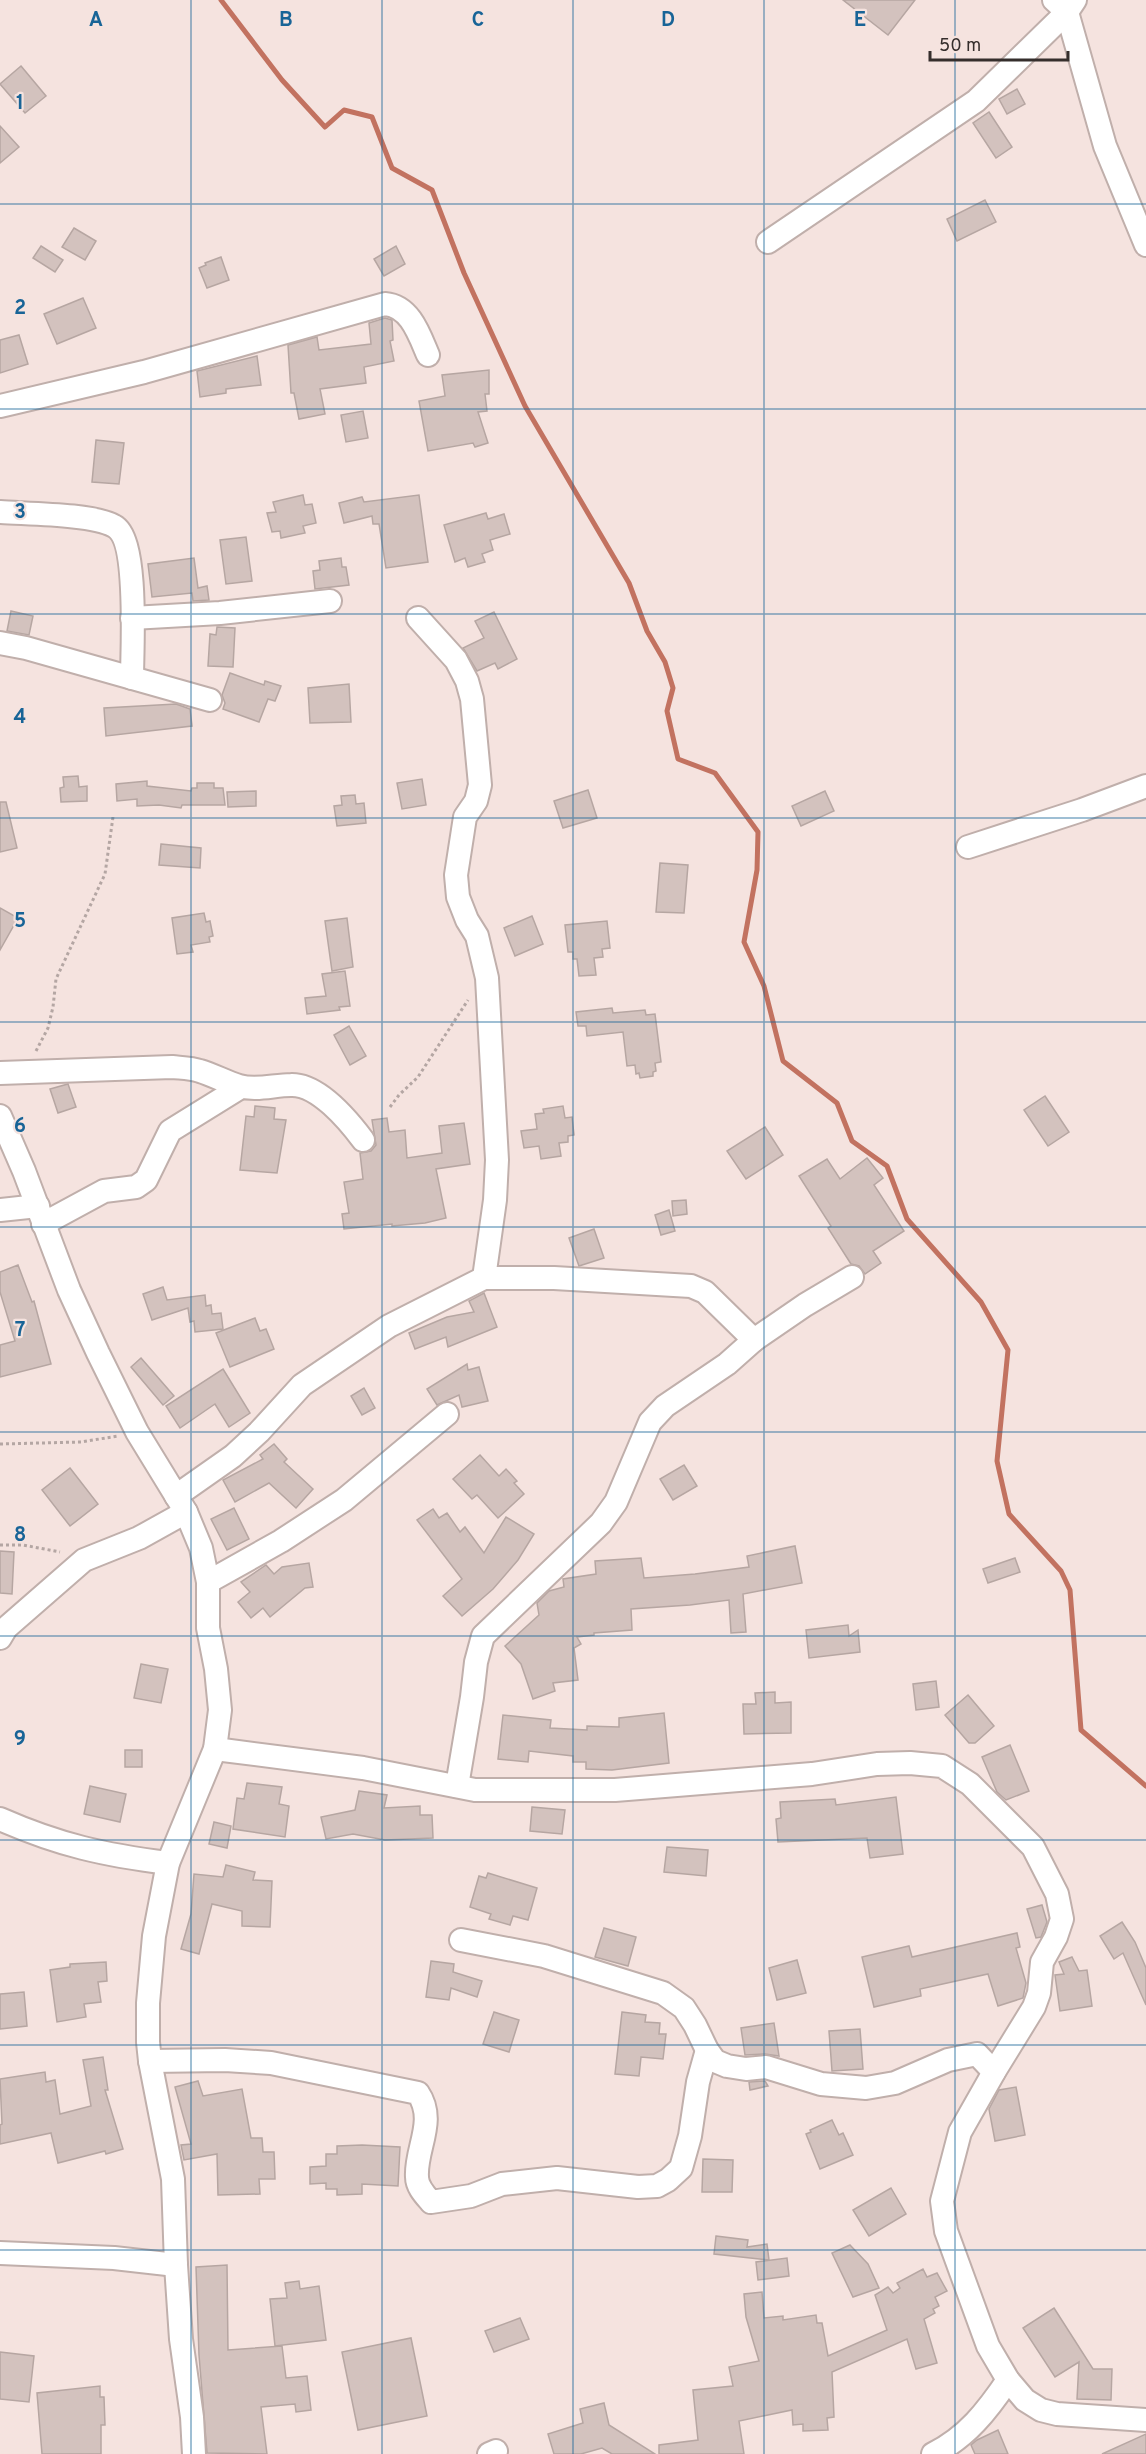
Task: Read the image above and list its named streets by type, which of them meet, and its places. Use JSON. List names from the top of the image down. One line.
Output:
{"scale_bar":"50 m","grid":{"columns":["A","B","C","D","E"],"rows":["1","2","3","4","5","6","7","8","9"]}}
